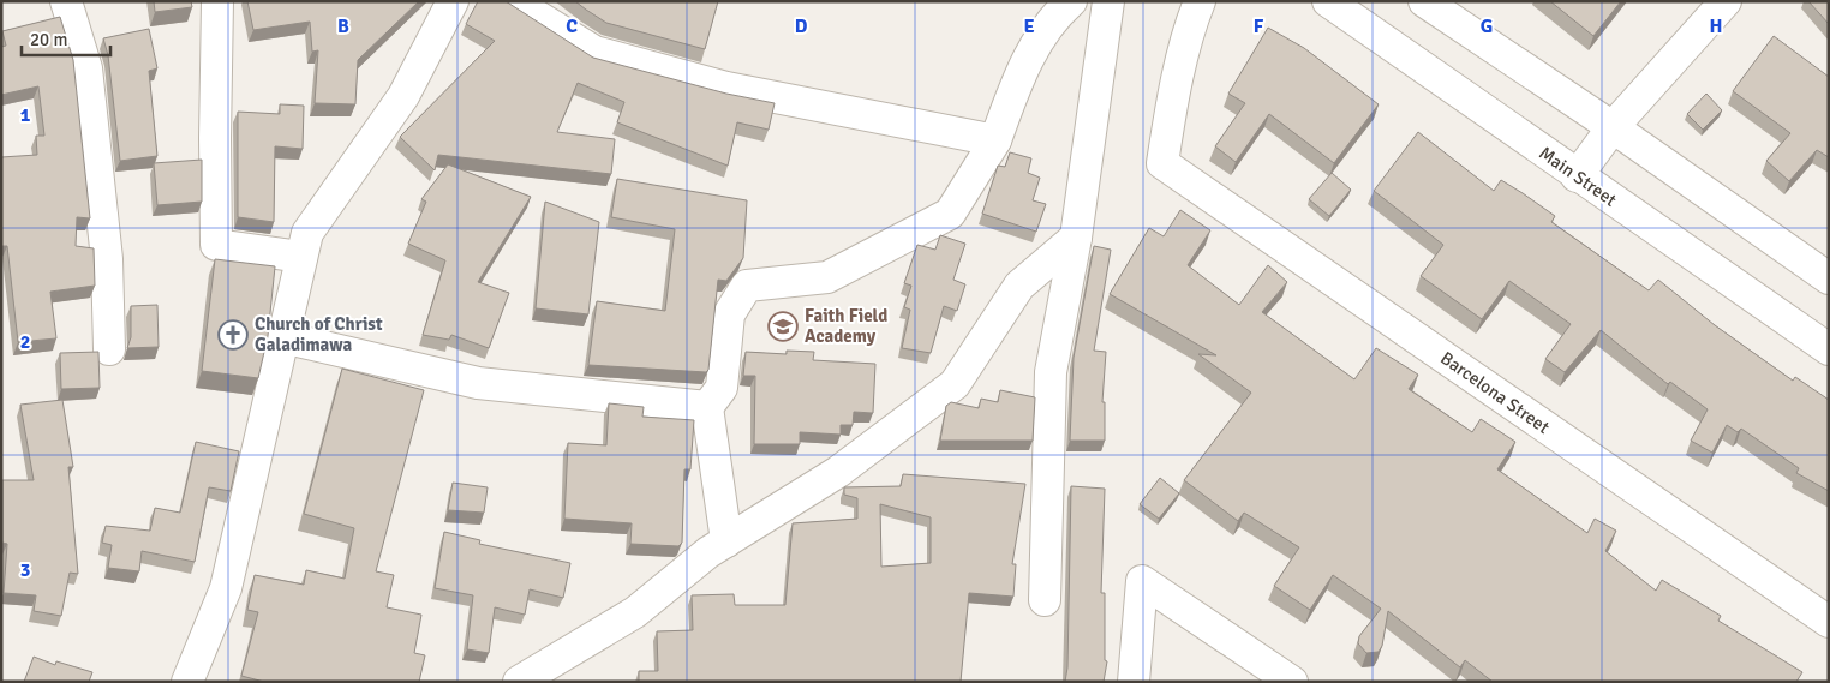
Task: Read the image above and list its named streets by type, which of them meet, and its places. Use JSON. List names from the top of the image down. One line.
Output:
{"streets":{"street":["Main Street","Barcelona Street"]},"places":{"school or university":["Faith Field Academy"],"church":["Church of Christ Galadimawa"]},"scale_bar":"20 m","grid":{"columns":["B","C","D","E","F","G","H"],"rows":["1","2","3"]}}
